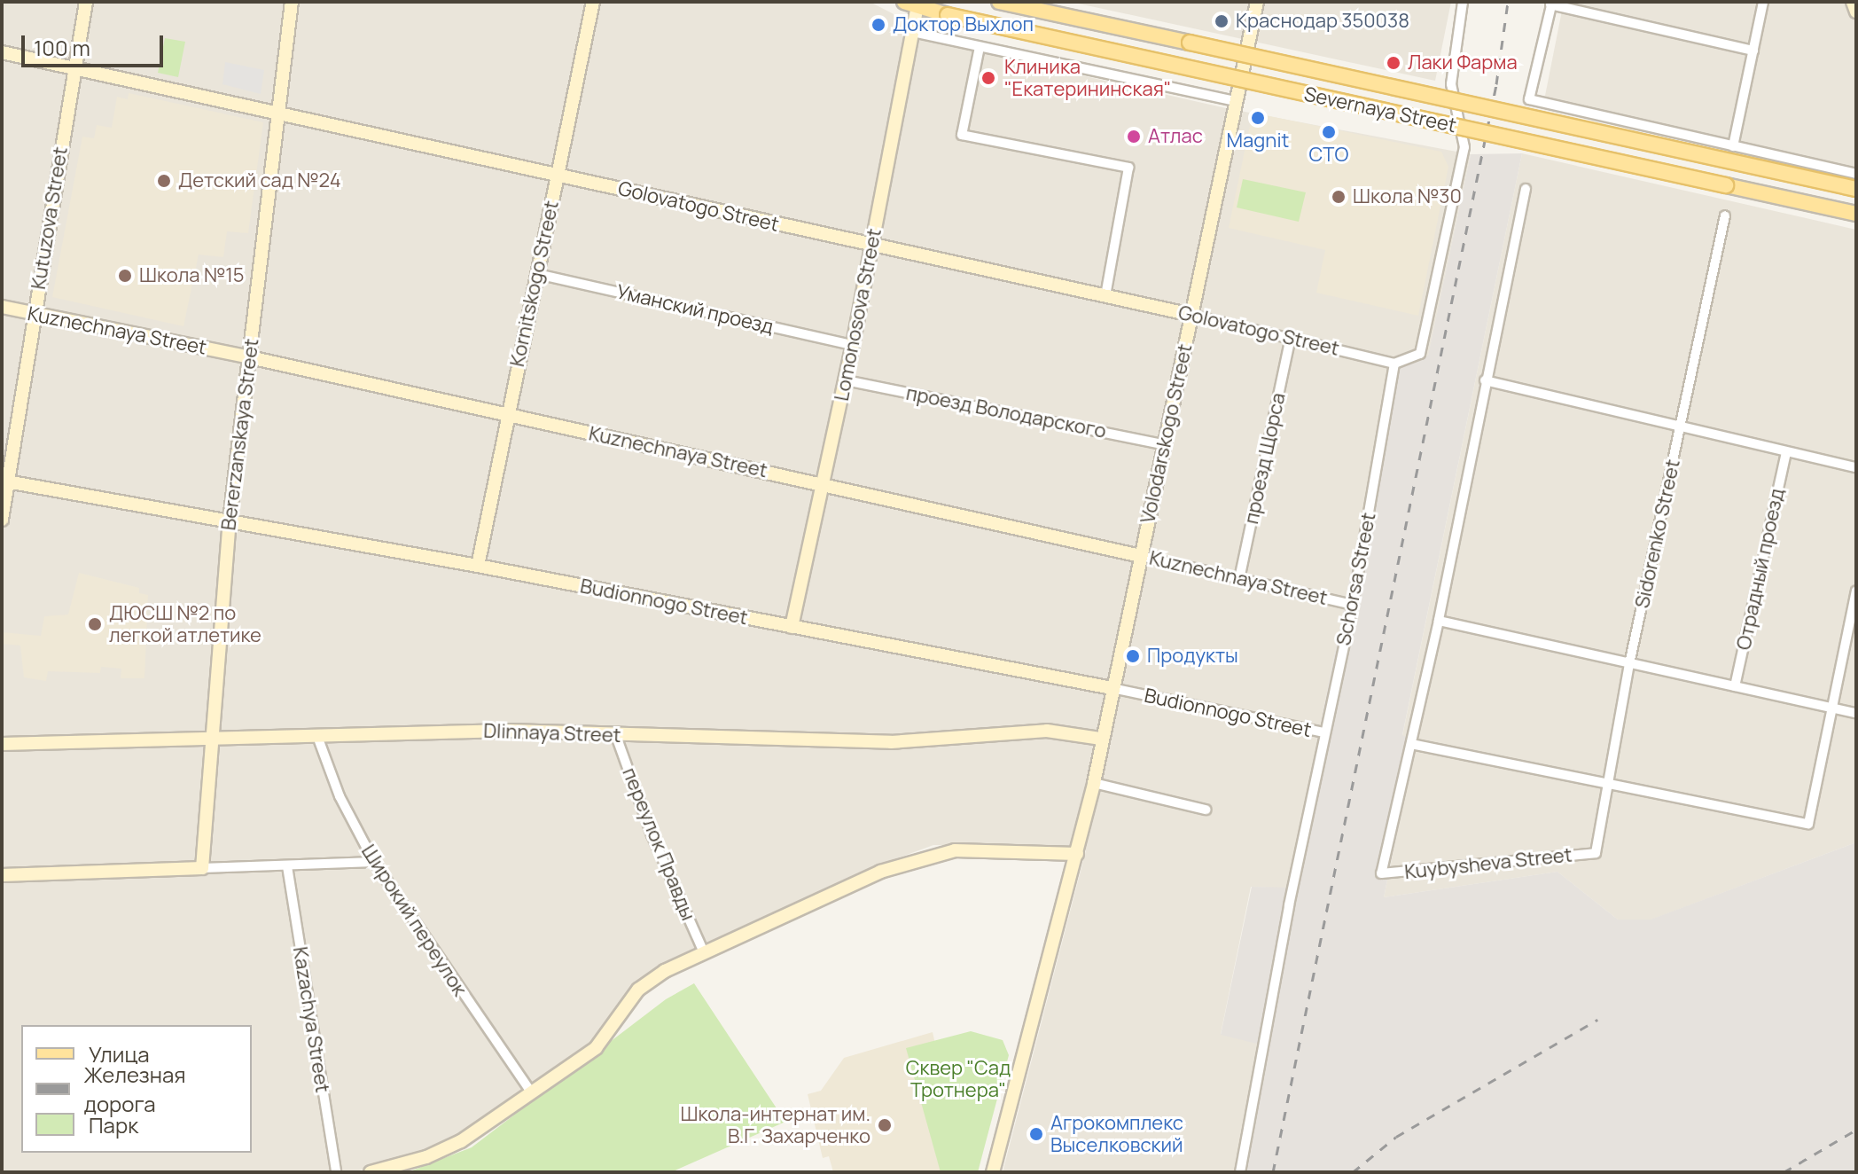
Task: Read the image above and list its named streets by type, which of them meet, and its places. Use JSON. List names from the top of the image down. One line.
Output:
{"streets":{"main road":["Severnaya Street"],"street":["Golovatogo Street","Kutuzova Street","Kornitskogo Street","Уманский проезд","Lomonosova Street","Kuznechnaya Street","проезд Володарского","Volodarskogo Street","Bererzanskaya Street","проезд Щорса","Sidorenko Street","Отрадный проезд","Schorsa Street","Budionnogo Street","Dlinnaya Street","переулок Правды","Kuybysheva Street","Широкий переулок","Kazachya Street"]},"crossings":[["Severnaya Street","Lomonosova Street"],["Golovatogo Street","Kutuzova Street"],["Golovatogo Street","Kornitskogo Street"],["Golovatogo Street","Lomonosova Street"],["Golovatogo Street","Volodarskogo Street"],["Golovatogo Street","Bererzanskaya Street"],["Golovatogo Street","проезд Щорса"],["Golovatogo Street","Schorsa Street"],["Kutuzova Street","Kuznechnaya Street"],["Kutuzova Street","Budionnogo Street"],["Kornitskogo Street","Уманский проезд"],["Kornitskogo Street","Kuznechnaya Street"],["Kornitskogo Street","Budionnogo Street"],["Уманский проезд","Lomonosova Street"],["Lomonosova Street","Kuznechnaya Street"],["Lomonosova Street","проезд Володарского"],["Lomonosova Street","Budionnogo Street"],["Kuznechnaya Street","Volodarskogo Street"],["Kuznechnaya Street","Bererzanskaya Street"],["Kuznechnaya Street","проезд Щорса"],["Kuznechnaya Street","Schorsa Street"],["проезд Володарского","Volodarskogo Street"],["Volodarskogo Street","Budionnogo Street"],["Volodarskogo Street","Dlinnaya Street"],["Bererzanskaya Street","Budionnogo Street"],["Bererzanskaya Street","Dlinnaya Street"],["Sidorenko Street","Kuybysheva Street"],["Schorsa Street","Budionnogo Street"],["Dlinnaya Street","переулок Правды"],["Dlinnaya Street","Широкий переулок"]],"parks":["Сквер \"Сад Тротнера\""],"places":["Краснодар 350038","Доктор Выхлоп","Лаки Фарма","Клиника \"Екатерининская\"","Magnit","СТО","Атлас","Детский сад №24","Школа №30","Школа №15","ДЮСШ №2 по легкой атлетике","Продукты","Школа-интернат им. В.Г. Захарченко","Агрокомплекс Выселковский"],"legend":["Улица","Железная дорога","Парк"],"scale_bar":"100 m"}
